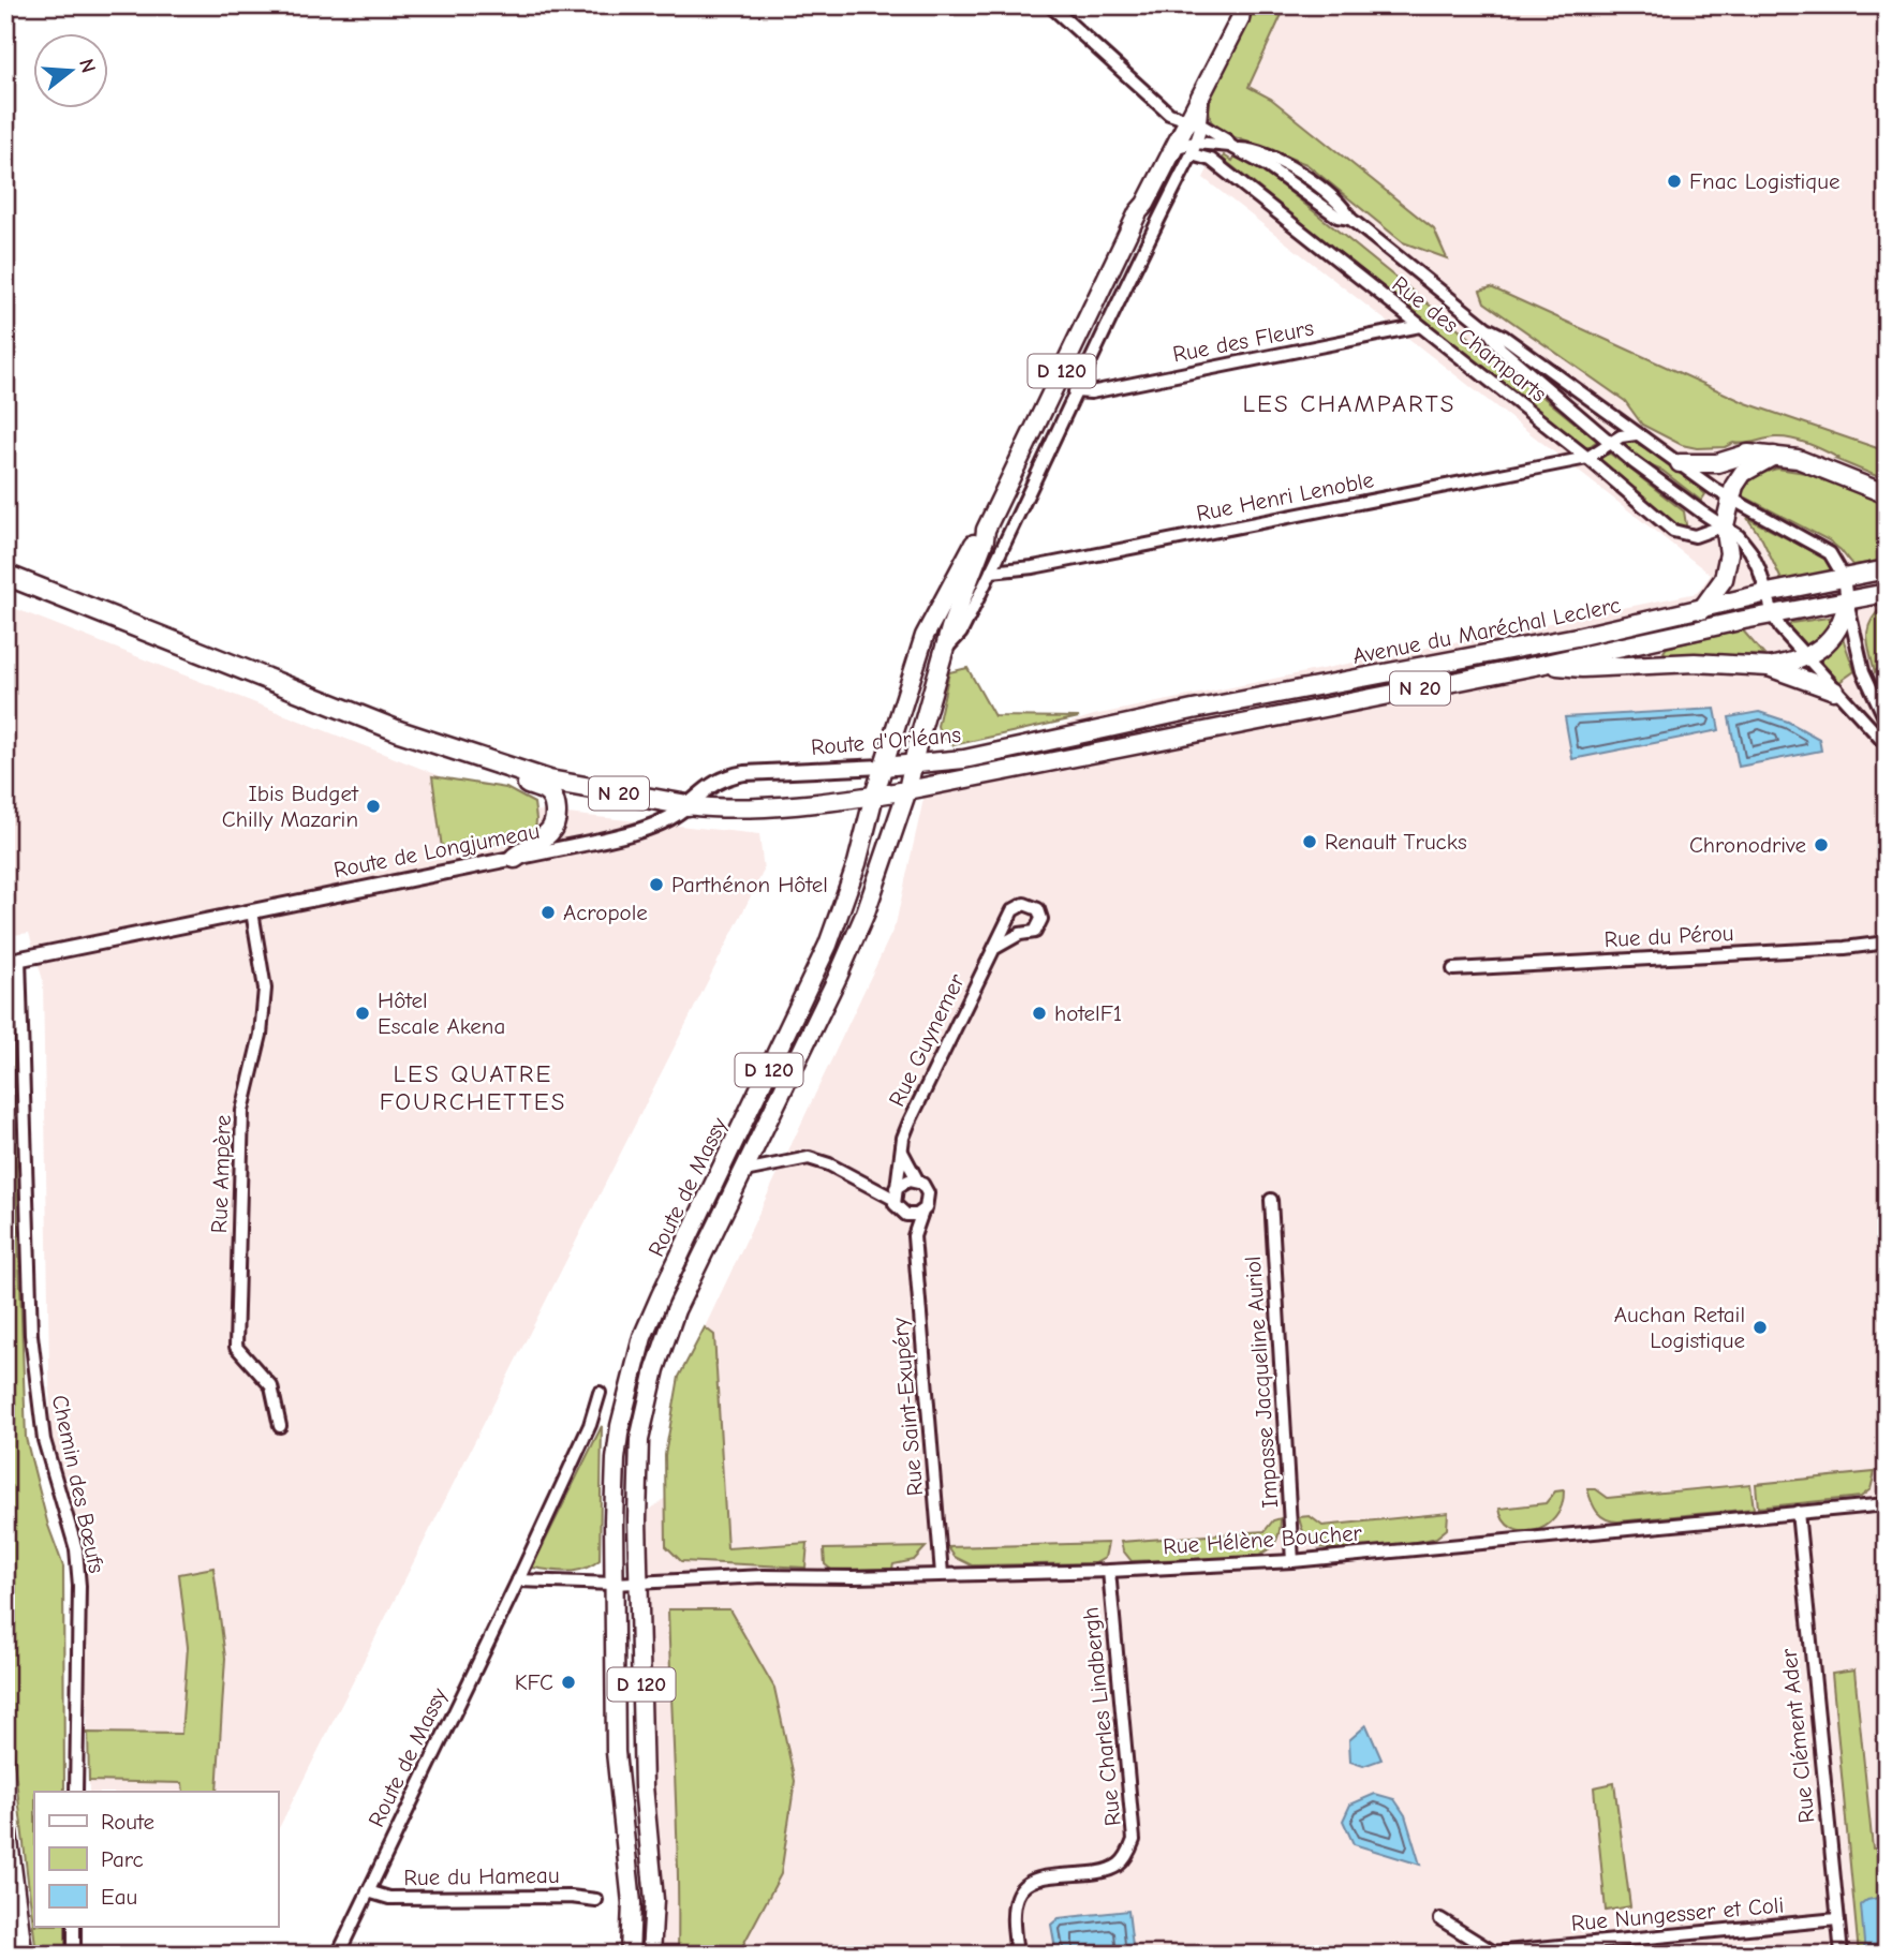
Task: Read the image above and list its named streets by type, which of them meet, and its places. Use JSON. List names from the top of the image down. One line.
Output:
{"streets":{"highway":["N 20"],"main road":["D 120","Avenue du Maréchal Leclerc","Route d'Orléans","Route de Massy"],"street":["Rue des Champarts","Rue des Fleurs","Rue Henri Lenoble","Route de Longjumeau","Rue du Pérou","Rue Guynemer","Rue Ampère","Impasse Jacqueline Auriol","Rue Saint-Exupéry","Chemin des Bœufs","Rue Hélène Boucher","Rue Charles Lindbergh","Rue Clément Ader","Rue du Hameau","Rue Nungesser et Coli"]},"crossings":[["Rue des Champarts","Rue des Fleurs"],["Rue des Champarts","D 120"],["Rue des Champarts","Rue Henri Lenoble"],["Rue des Champarts","Avenue du Maréchal Leclerc"],["Rue des Champarts","Route de Massy"],["Rue des Fleurs","Route de Massy"],["D 120","Route de Massy"],["Rue Henri Lenoble","Route de Massy"],["Avenue du Maréchal Leclerc","Route d'Orléans"],["N 20","Route d'Orléans"],["N 20","Route de Longjumeau"],["N 20","Route de Massy"],["Route d'Orléans","Route de Longjumeau"],["Route d'Orléans","Route de Massy"],["Route de Longjumeau","Rue Ampère"],["Route de Longjumeau","Chemin des Bœufs"],["Rue Guynemer","Rue Saint-Exupéry"],["Route de Massy","Rue Hélène Boucher"],["Route de Massy","Rue du Hameau"],["Impasse Jacqueline Auriol","Rue Hélène Boucher"],["Rue Saint-Exupéry","Rue Hélène Boucher"],["Rue Hélène Boucher","Rue Charles Lindbergh"],["Rue Hélène Boucher","Rue Clément Ader"],["Rue Clément Ader","Rue Nungesser et Coli"]],"districts":["LES CHAMPARTS","LES QUATRE FOURCHETTES"],"places":["Fnac Logistique","Ibis Budget Chilly Mazarin","Renault Trucks","Chronodrive","Parthénon Hôtel","Acropole","Hôtel Escale Akena","hotelF1","Auchan Retail Logistique","KFC"],"legend":["Route","Parc","Eau"],"north":"right"}
